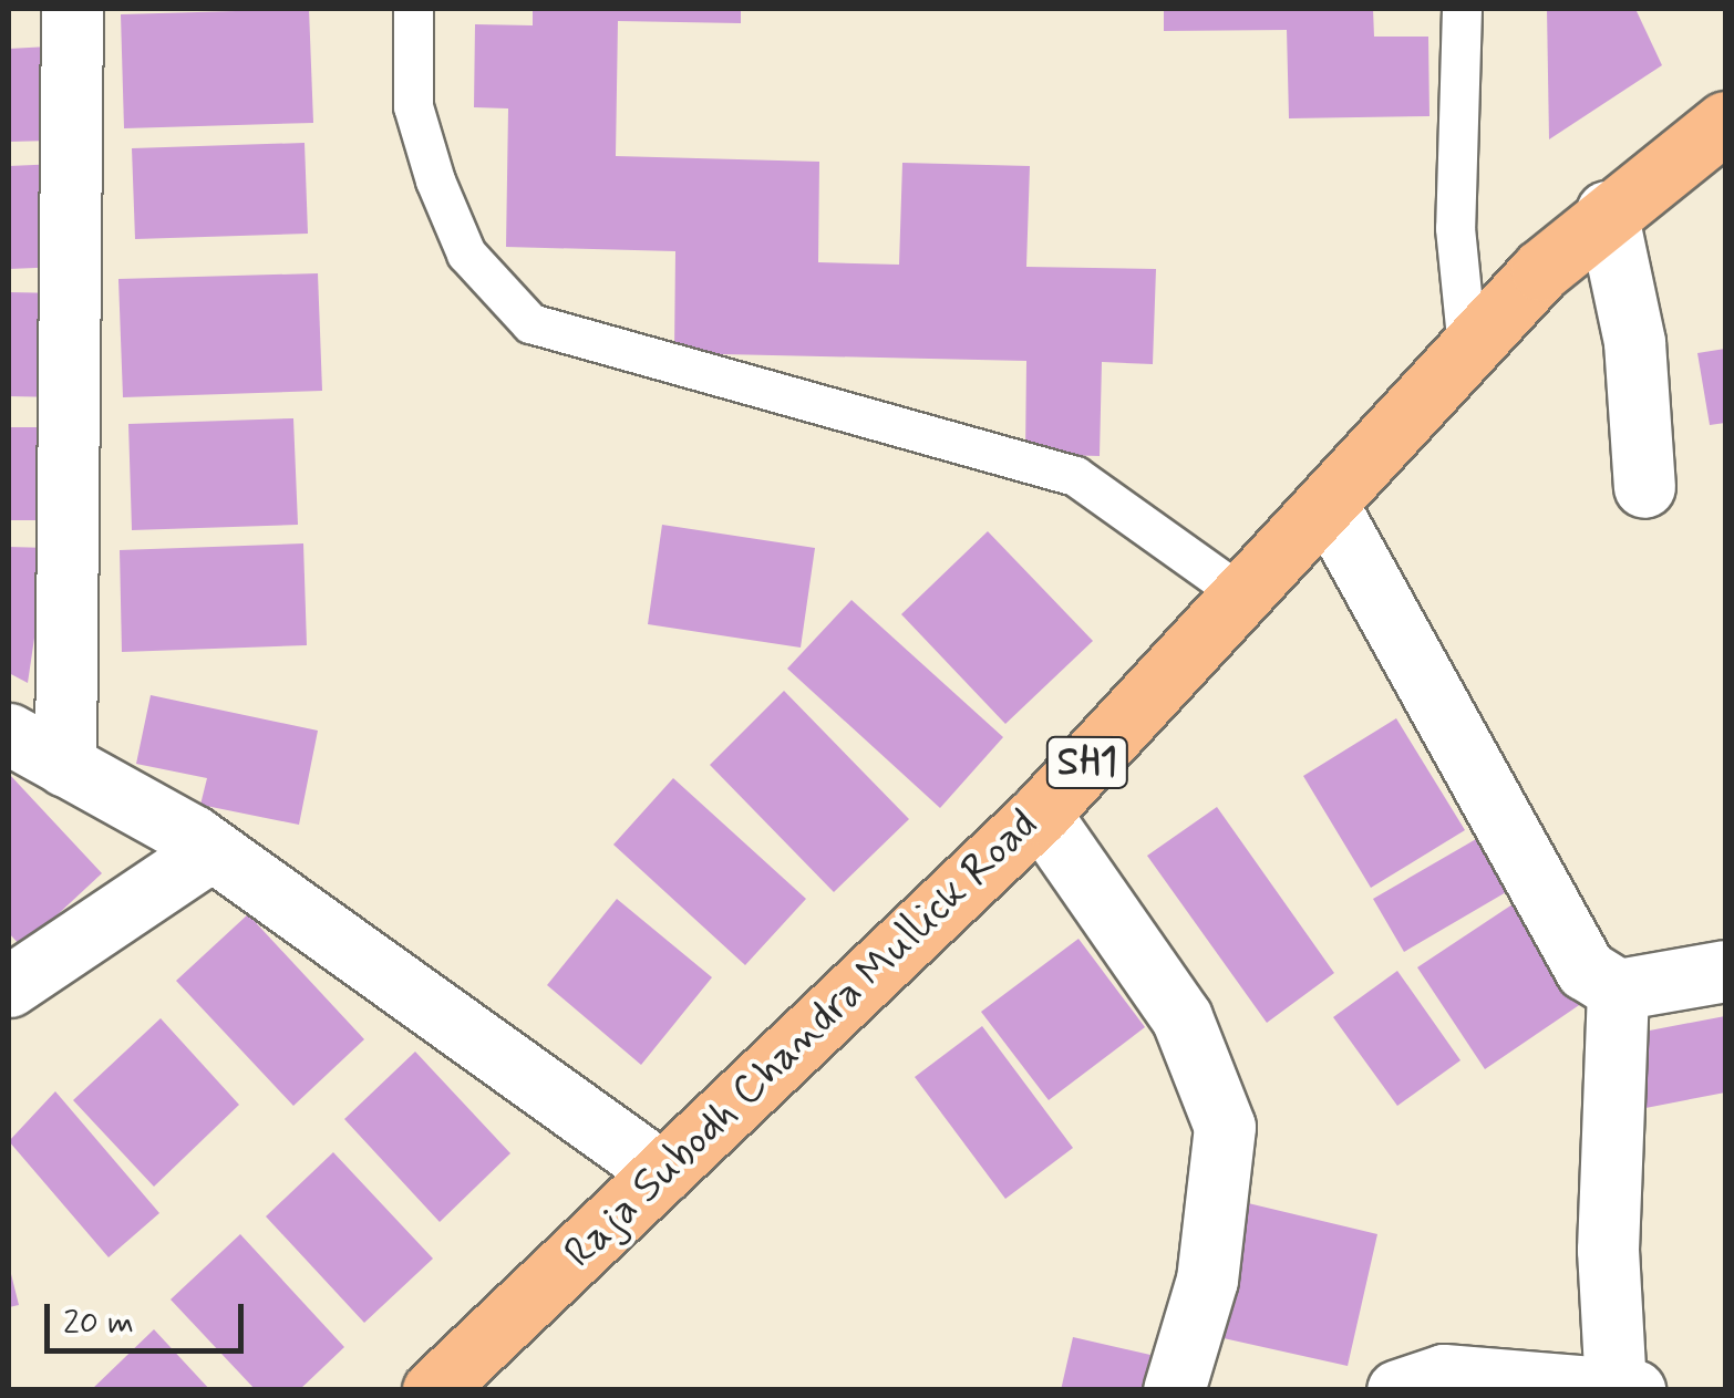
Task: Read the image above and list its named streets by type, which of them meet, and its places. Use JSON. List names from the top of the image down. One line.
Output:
{"streets":{"main road":["SH1","Raja Subodh Chandra Mullick Road"]},"scale_bar":"20 m"}
